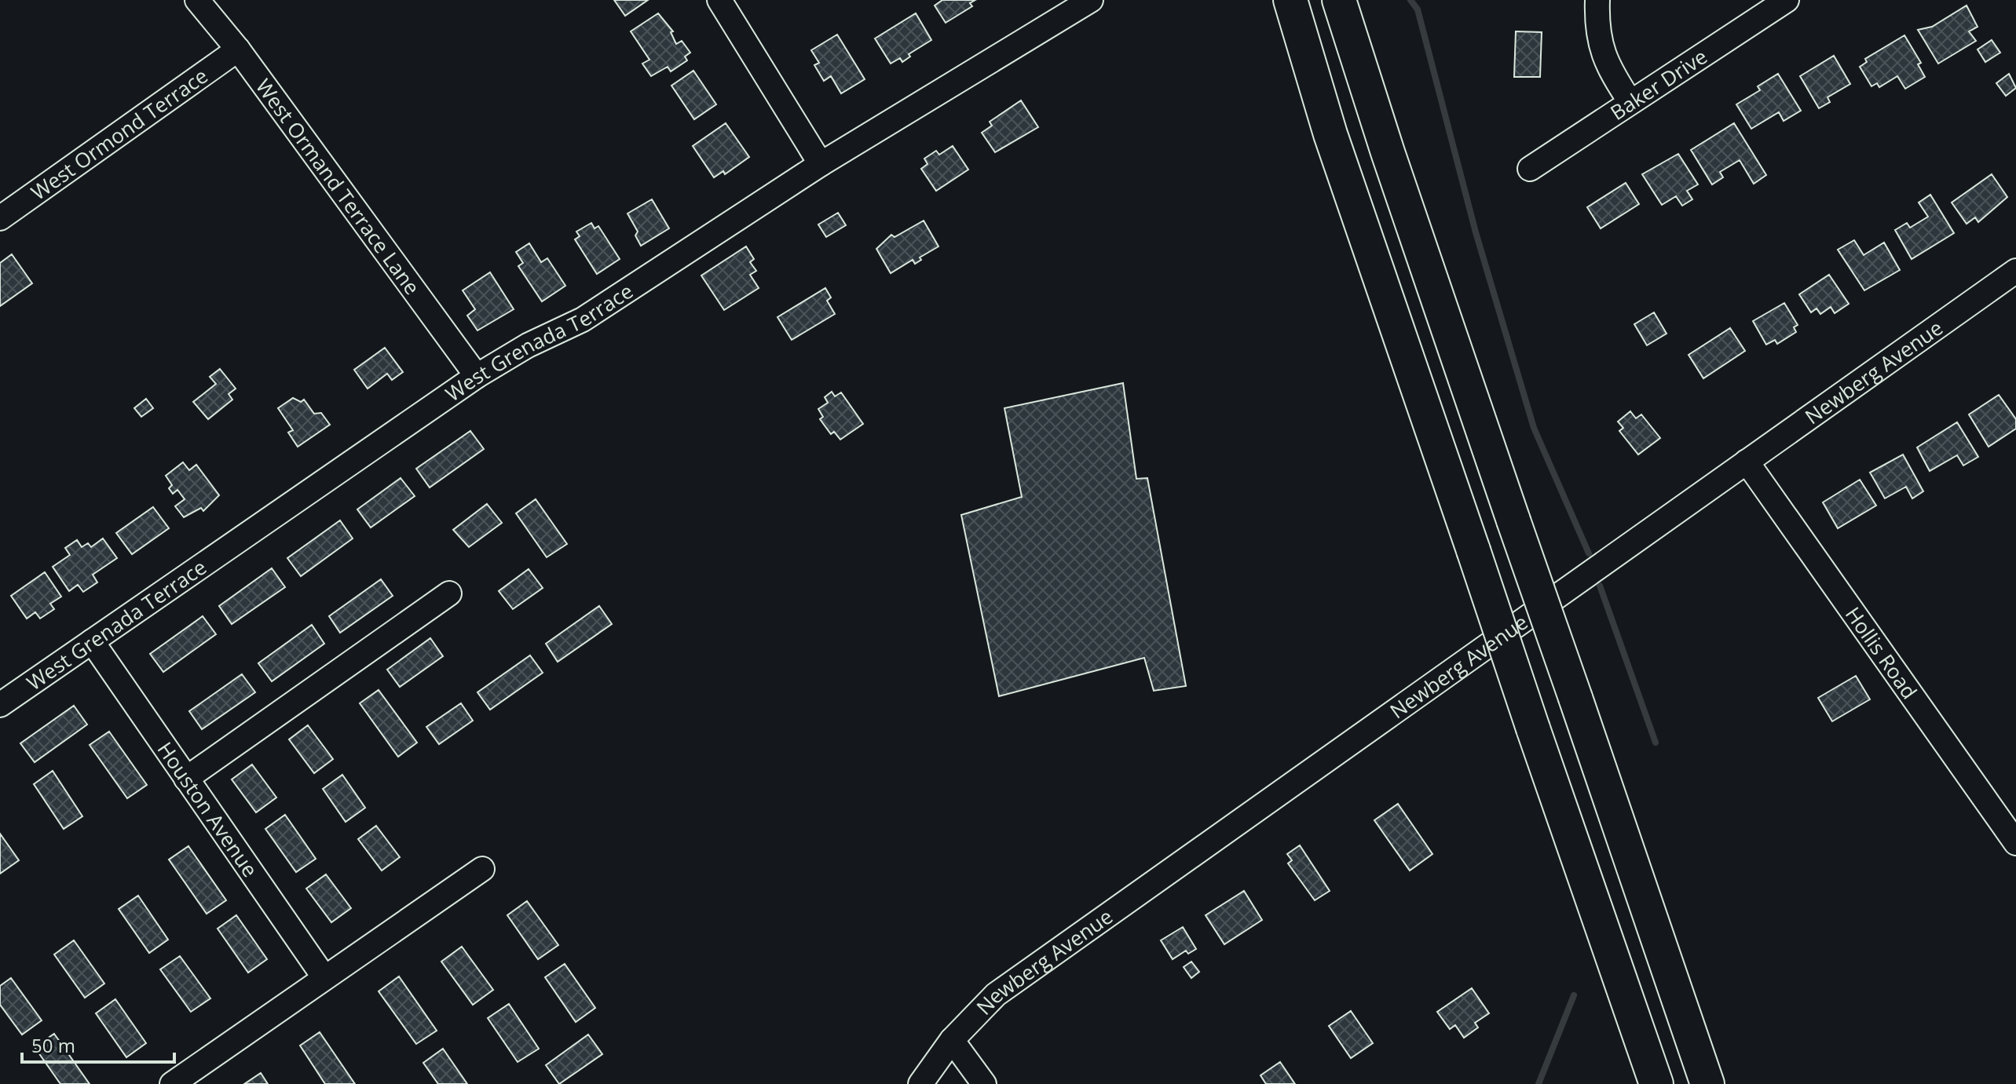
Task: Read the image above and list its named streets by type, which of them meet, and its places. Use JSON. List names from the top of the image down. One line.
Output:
{"streets":{"street":["Baker Drive","West Ormond Terrace","West Ormand Terrace Lane","West Grenada Terrace","Newberg Avenue","Hollis Road","Houston Avenue"]},"crossings":[["West Ormond Terrace","West Ormand Terrace Lane"],["West Ormand Terrace Lane","West Grenada Terrace"],["West Grenada Terrace","Houston Avenue"],["Newberg Avenue","Hollis Road"]],"scale_bar":"50 m"}
